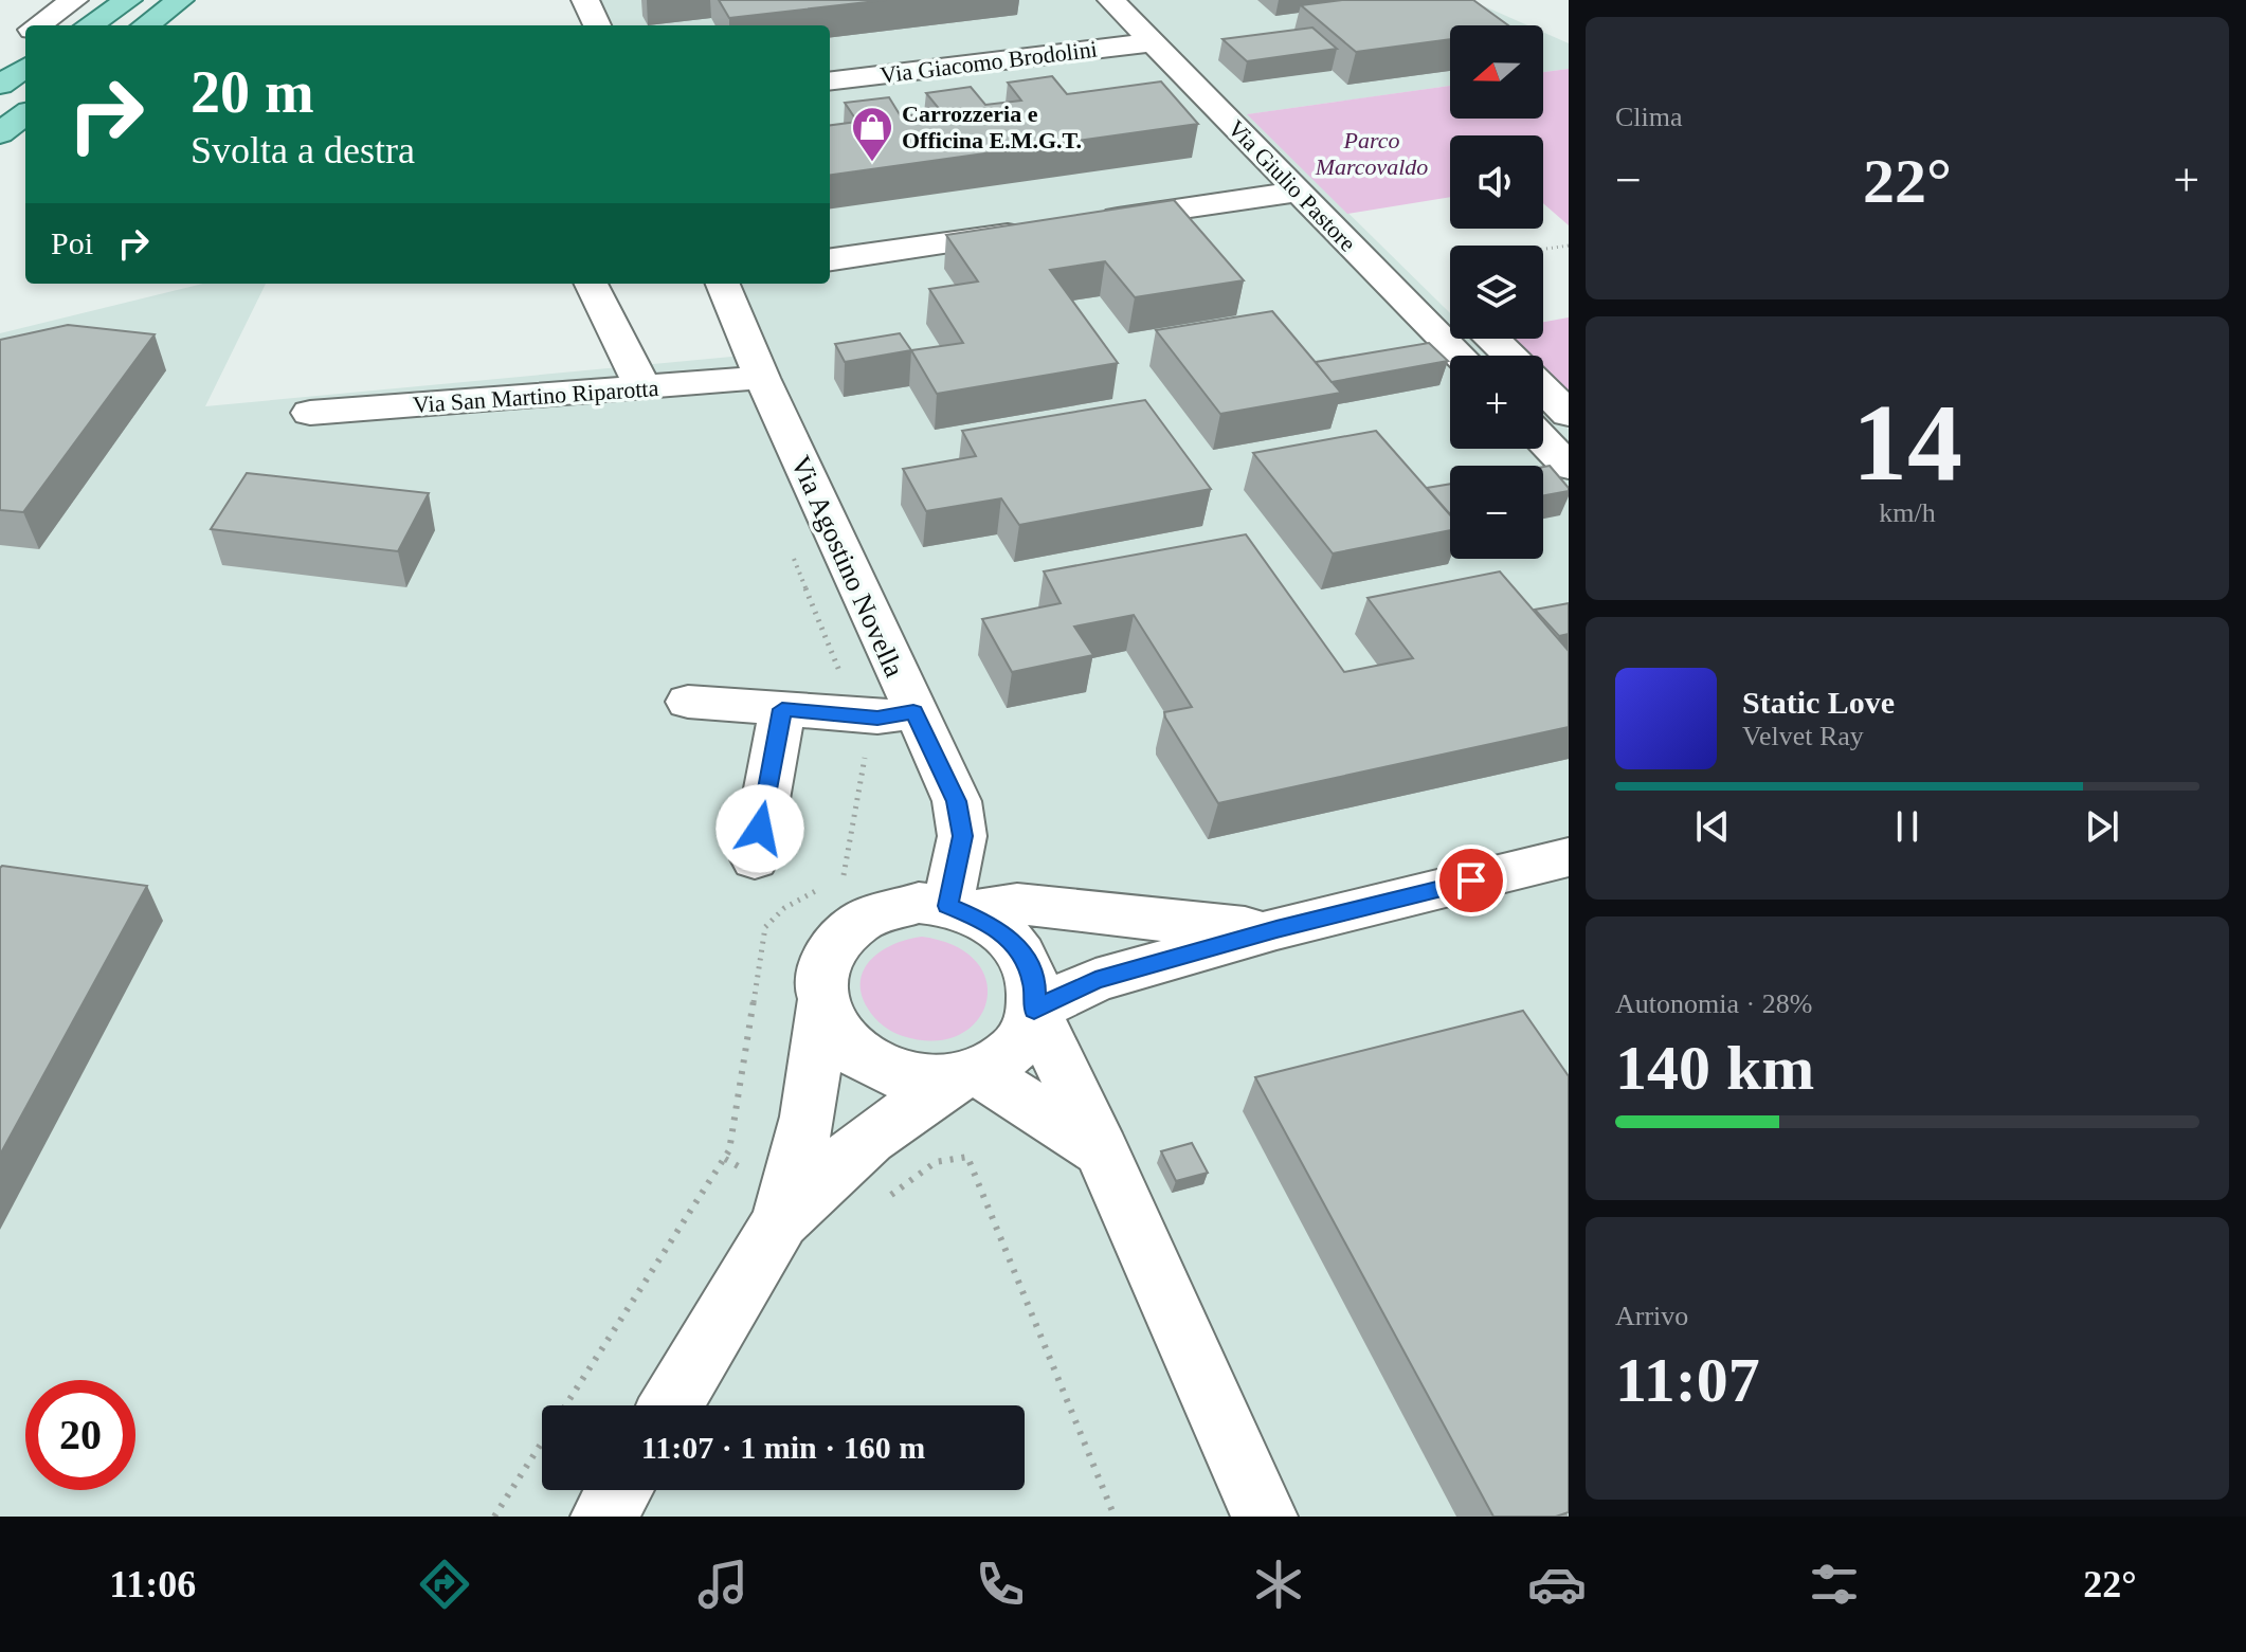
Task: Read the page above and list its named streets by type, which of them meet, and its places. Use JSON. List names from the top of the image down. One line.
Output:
{"streets":{"street":["Via Giacomo Brodolini","Via Giulio Pastore","Via San Martino Riparotta","Via Agostino Novella"]},"crossings":[["Via Giacomo Brodolini","Via Giulio Pastore"],["Via San Martino Riparotta","Via Agostino Novella"]],"parks":["Parco Marcovaldo"],"places":{"shop":["Carrozzeria e Officina E.M.G.T."]},"north":"left","page":{"tile":["Clima",["14","km/h"],["Autonomia · 28%","140 km"],["Arrivo","11:07"]],"map_buttons":["+","−"],"turn":["20 m","Svolta a destra"],"heat":["−","22°","+"],"then":"Poi","song":["Static Love","Velvet Ray"],"limit":"20","trip":"11:07 · 1 min · 160 m","tabs":["11:06","22°"]}}
